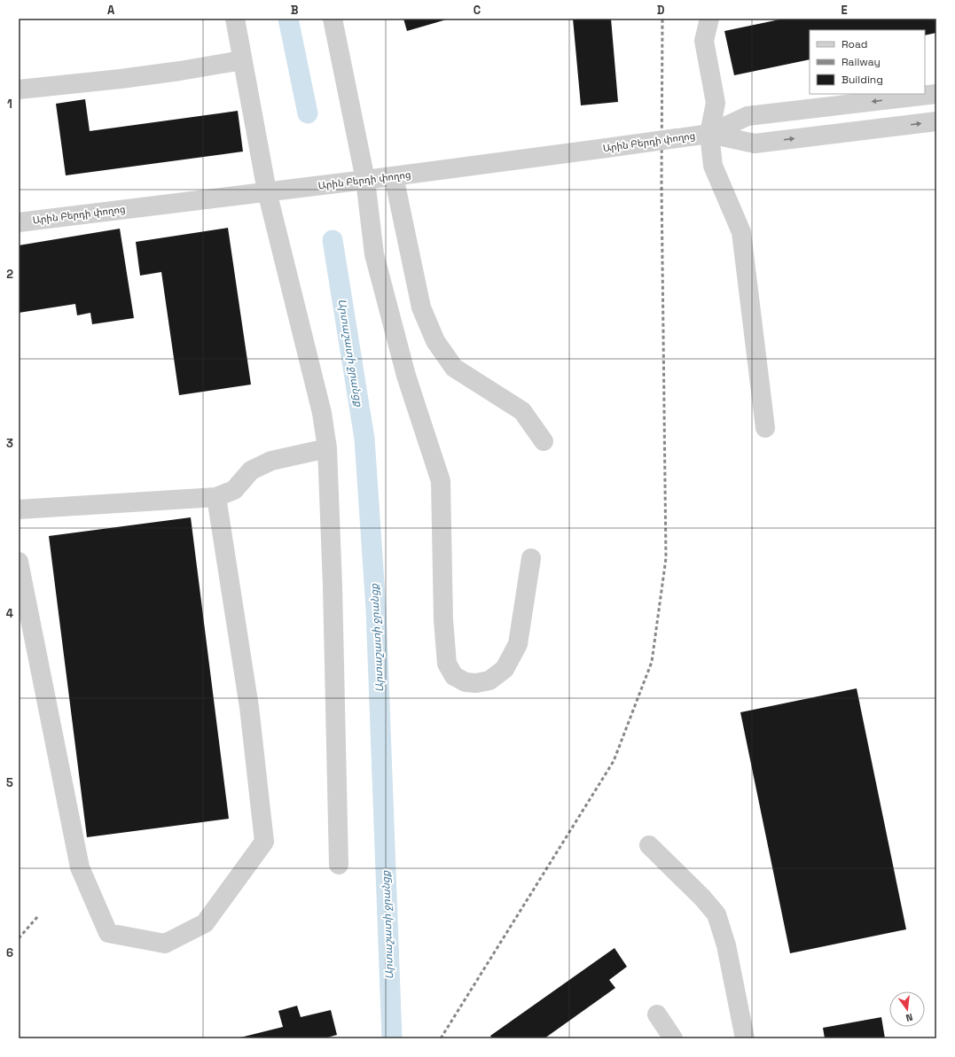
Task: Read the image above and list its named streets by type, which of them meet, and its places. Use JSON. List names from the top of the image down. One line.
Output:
{"streets":{"street":["Արին Բերդի փողոց"]},"water":["Արտաշատի ջրանցք"],"legend":["Road","Railway","Building"],"north":"bottom","grid":{"columns":["A","B","C","D","E"],"rows":["1","2","3","4","5","6"]}}
